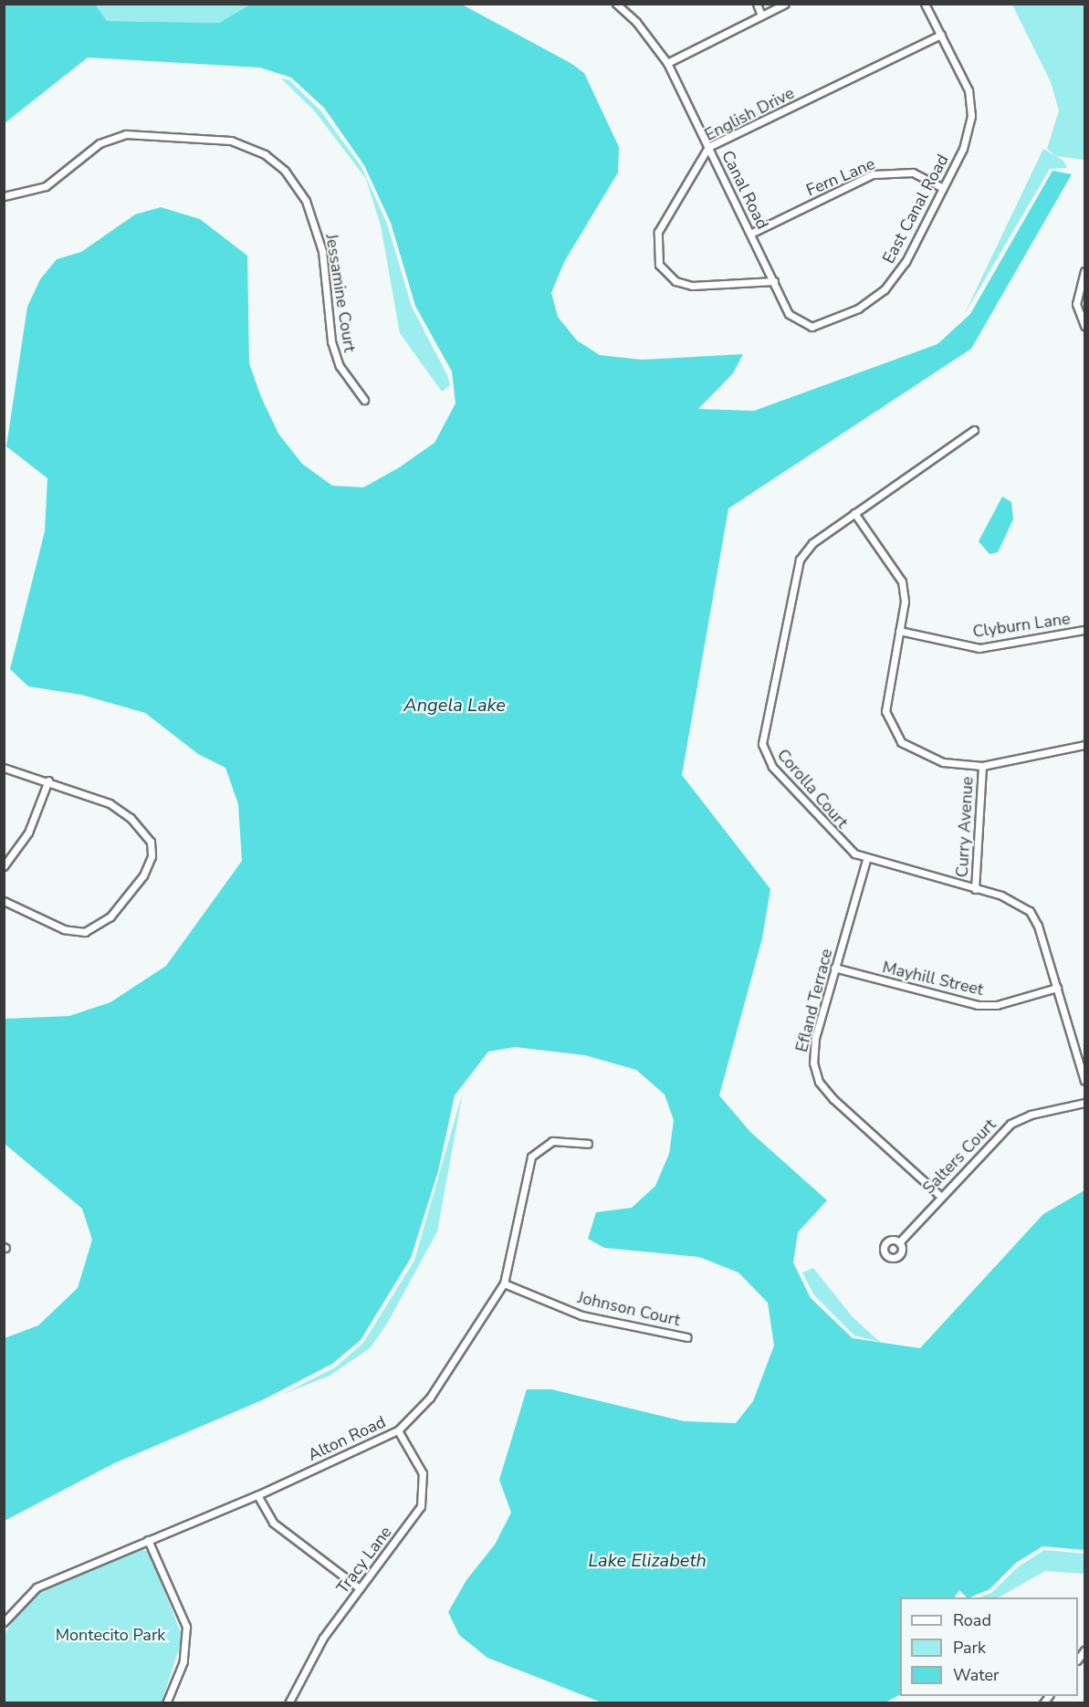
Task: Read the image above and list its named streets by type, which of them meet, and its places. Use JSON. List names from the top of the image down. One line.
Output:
{"streets":{"street":["English Drive","Fern Lane","Canal Road","East Canal Road","Jessamine Court","Clyburn Lane","Corolla Court","Curry Avenue","Mayhill Street","Efland Terrace","Salters Court","Johnson Court","Alton Road","Tracy Lane"]},"crossings":[["English Drive","Canal Road"],["English Drive","East Canal Road"],["Fern Lane","Canal Road"],["Fern Lane","East Canal Road"],["Canal Road","East Canal Road"],["Corolla Court","Curry Avenue"],["Corolla Court","Mayhill Street"],["Corolla Court","Efland Terrace"],["Mayhill Street","Efland Terrace"],["Efland Terrace","Salters Court"],["Johnson Court","Alton Road"],["Alton Road","Tracy Lane"]],"water":["Angela Lake","Lake Elizabeth"],"parks":["Montecito Park"],"legend":["Road","Park","Water"]}
